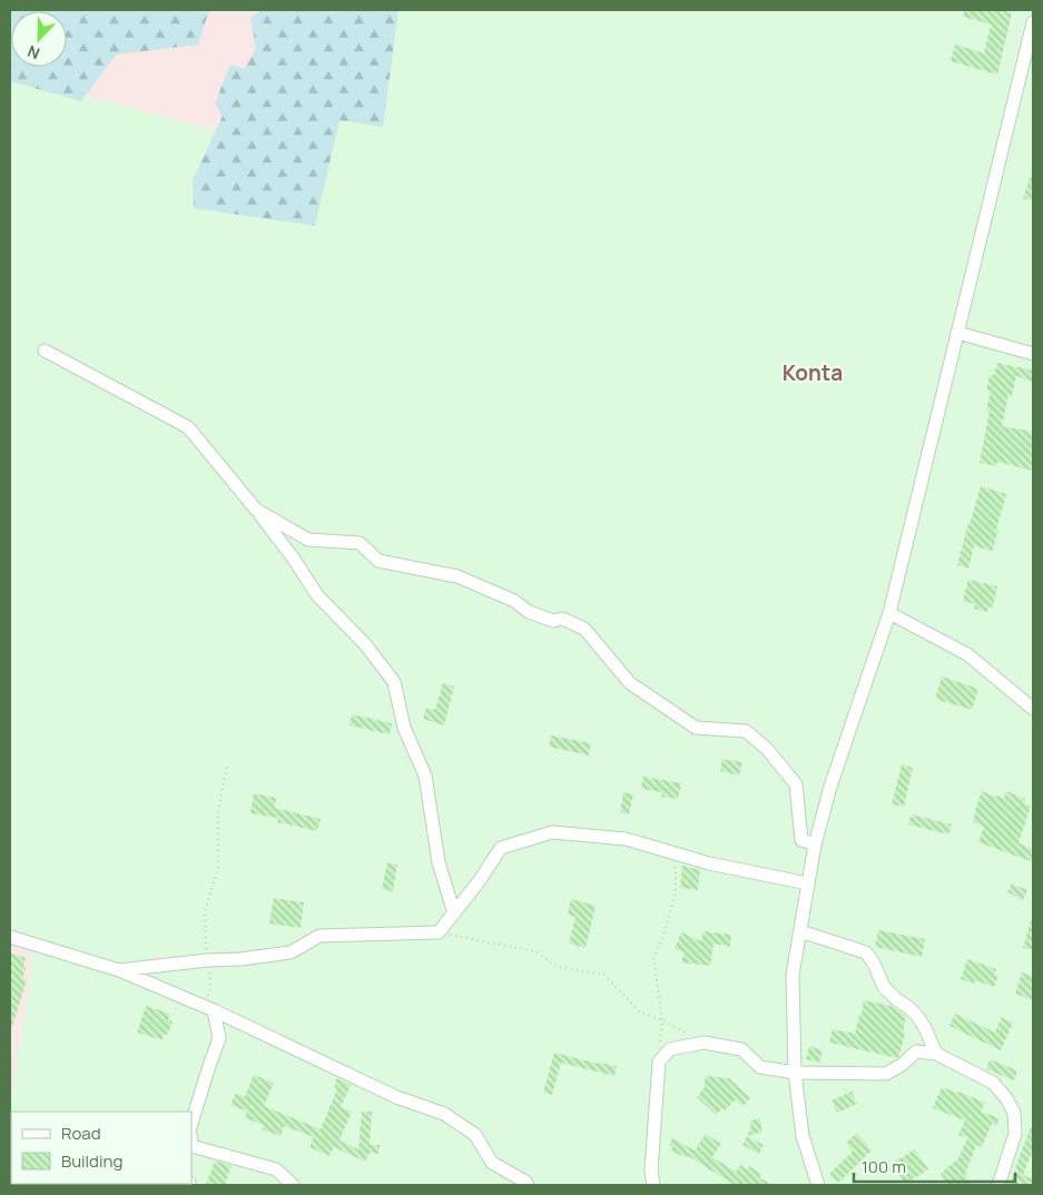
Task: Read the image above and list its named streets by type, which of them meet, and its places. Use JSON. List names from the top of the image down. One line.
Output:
{"districts":["Konta"],"legend":["Road","Building"],"scale_bar":"100 m","north":"bottom"}
